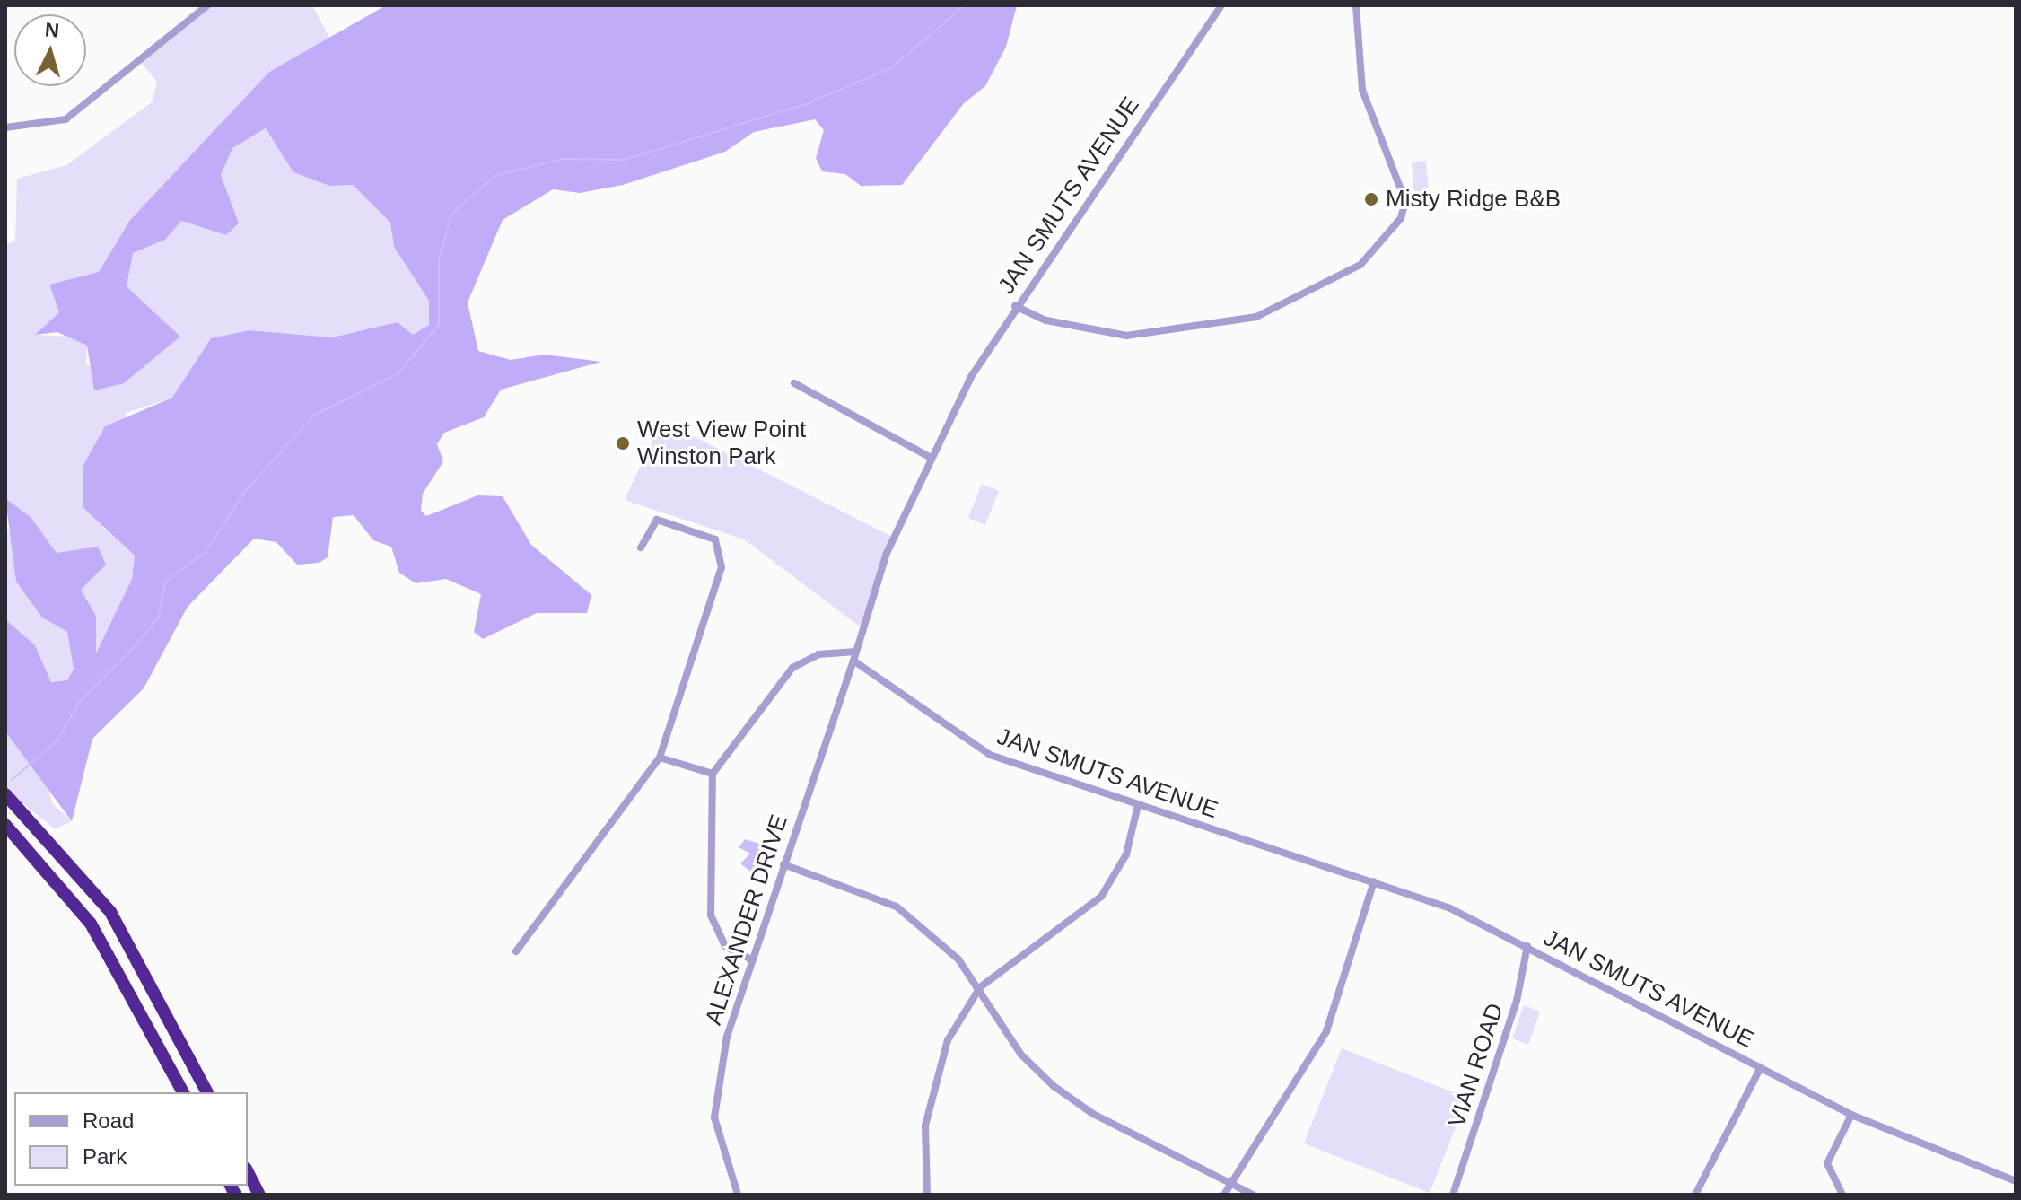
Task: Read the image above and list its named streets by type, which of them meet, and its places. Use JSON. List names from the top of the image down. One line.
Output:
{"streets":{"street":["JAN SMUTS AVENUE","ALEXANDER DRIVE","VIAN ROAD"]},"crossings":[["JAN SMUTS AVENUE","ALEXANDER DRIVE"],["JAN SMUTS AVENUE","VIAN ROAD"]],"places":["Misty Ridge B&B","West View Point Winston Park"],"legend":["Road","Park"],"north":"top"}
